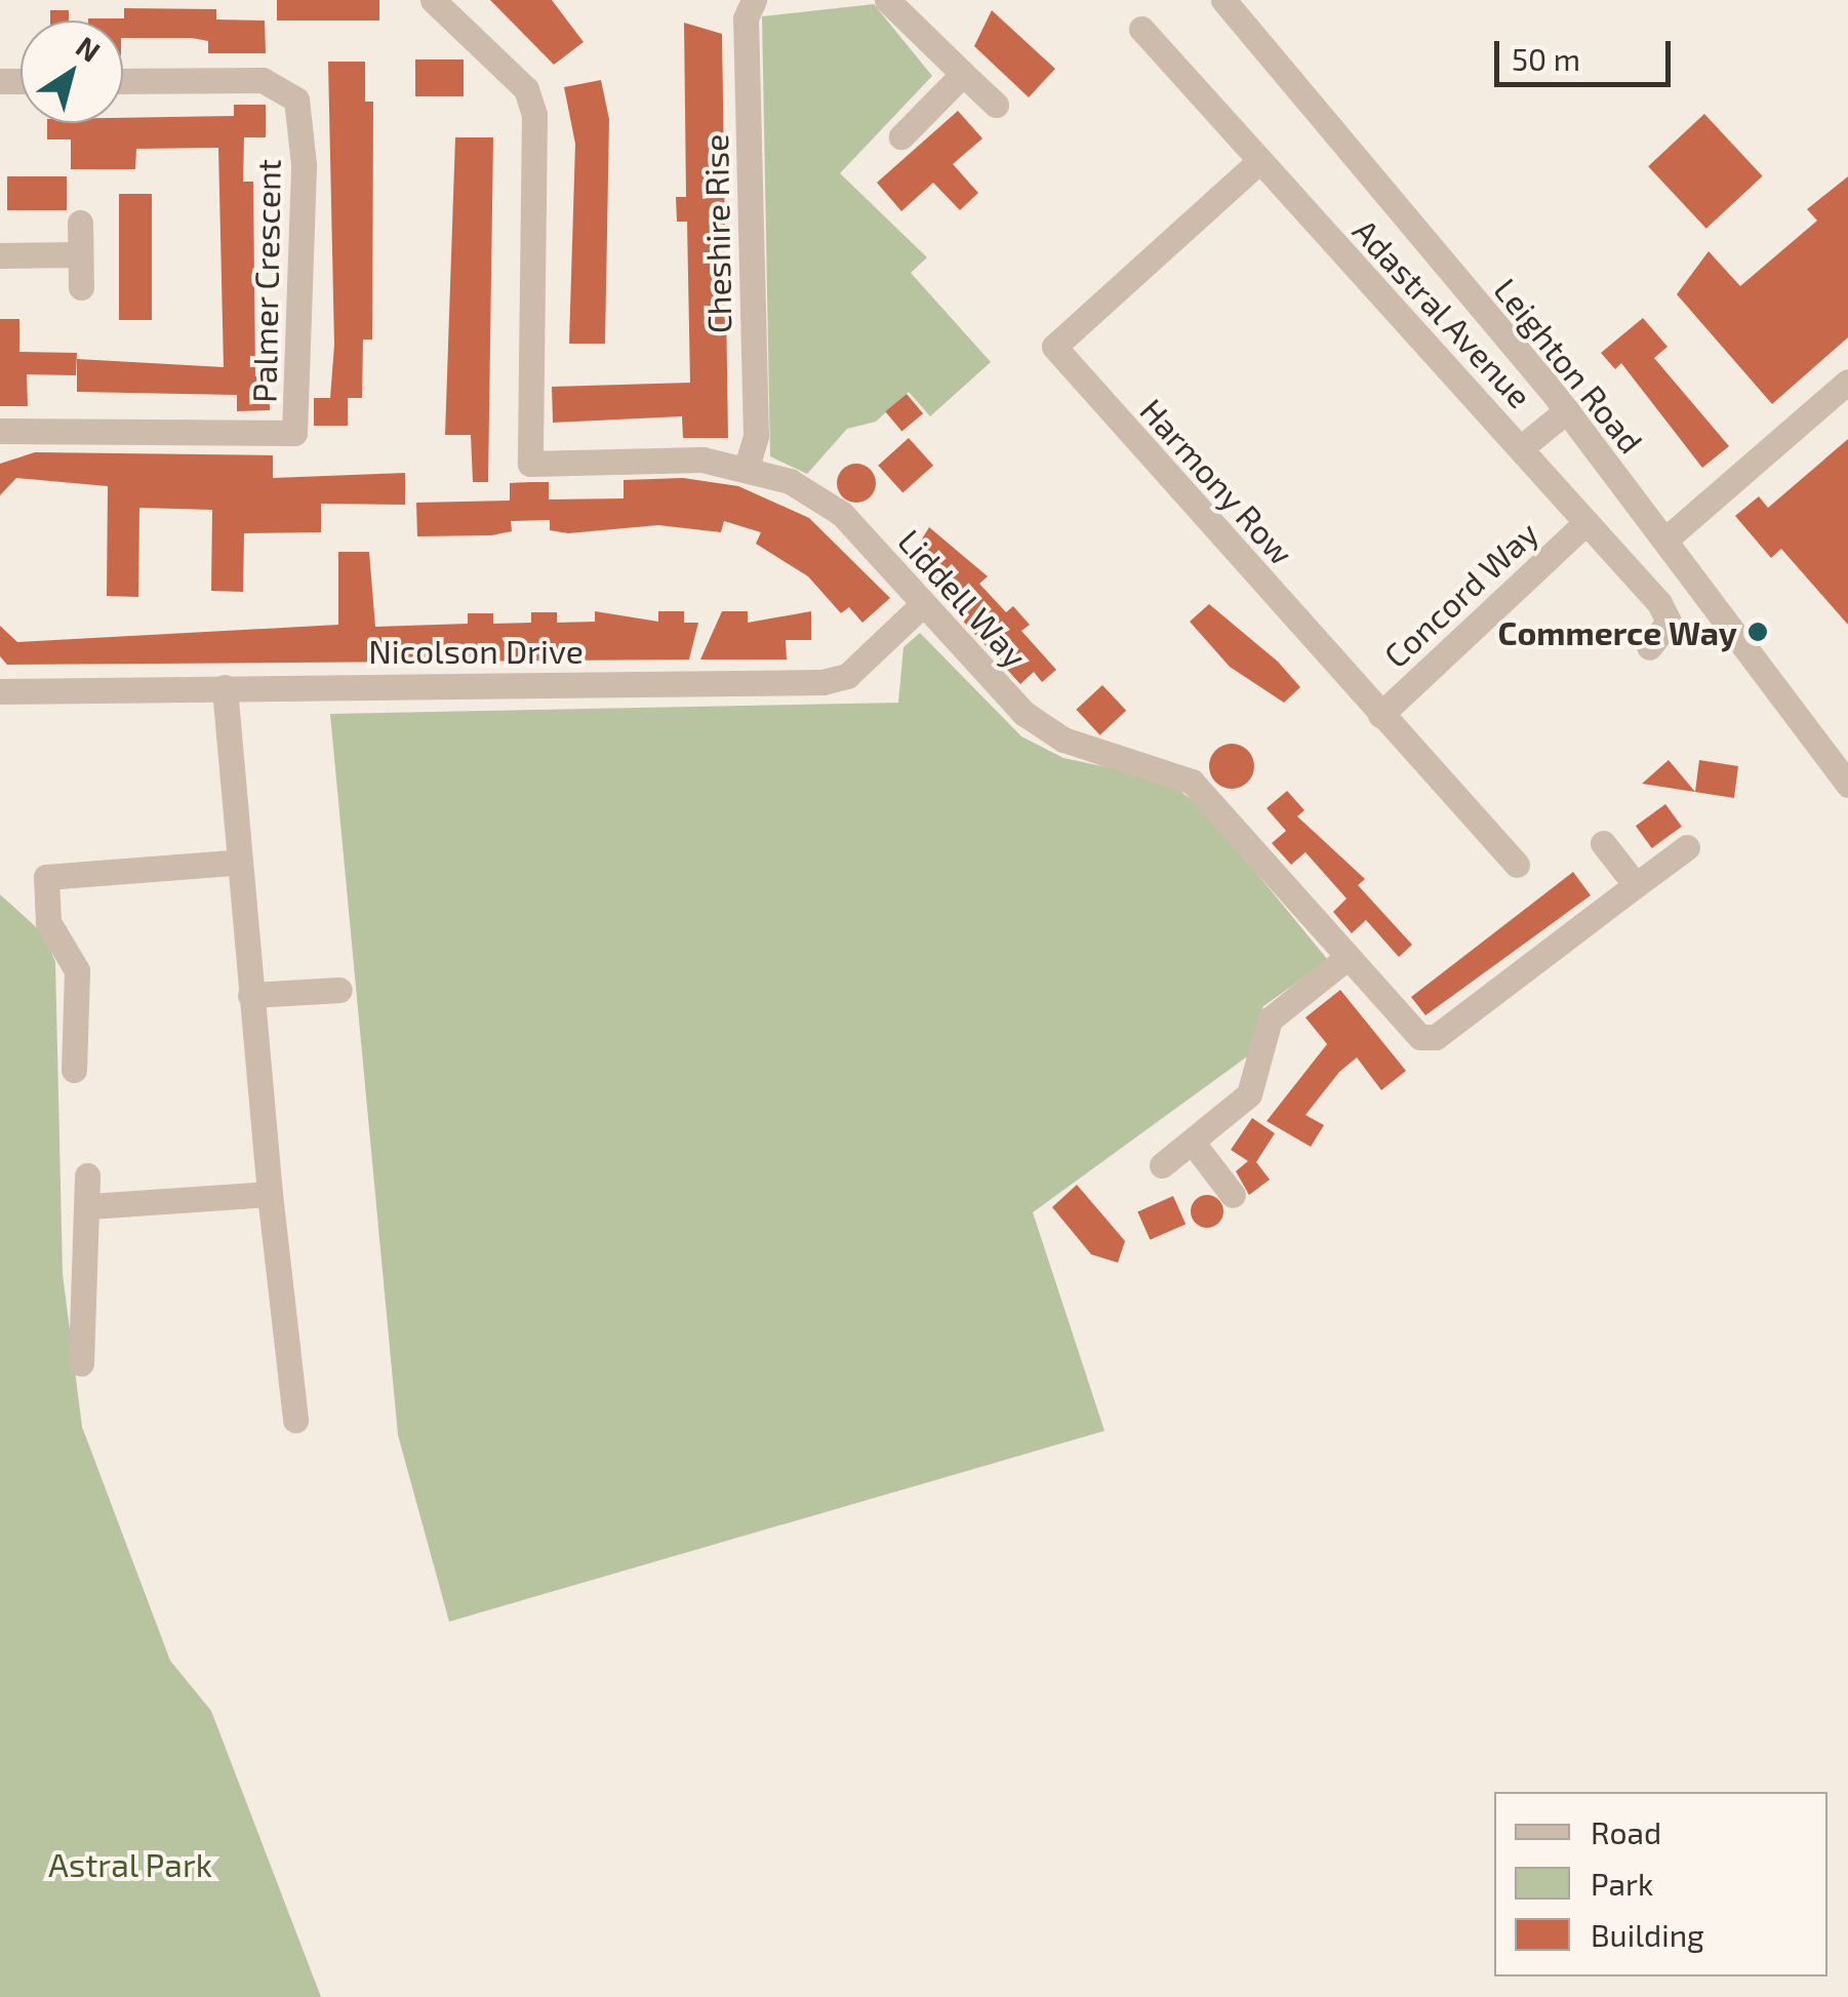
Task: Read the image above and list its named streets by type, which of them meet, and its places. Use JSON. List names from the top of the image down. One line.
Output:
{"streets":{"street":["Cheshire Rise","Palmer Crescent","Adastral Avenue","Leighton Road","Harmony Row","Concord Way","Liddell Way","Nicolson Drive"]},"crossings":[["Cheshire Rise","Liddell Way"],["Adastral Avenue","Harmony Row"],["Adastral Avenue","Concord Way"],["Harmony Row","Concord Way"],["Liddell Way","Nicolson Drive"]],"parks":["Astral Park"],"places":["Commerce Way"],"legend":["Road","Park","Building"],"scale_bar":"50 m","north":"top right"}
